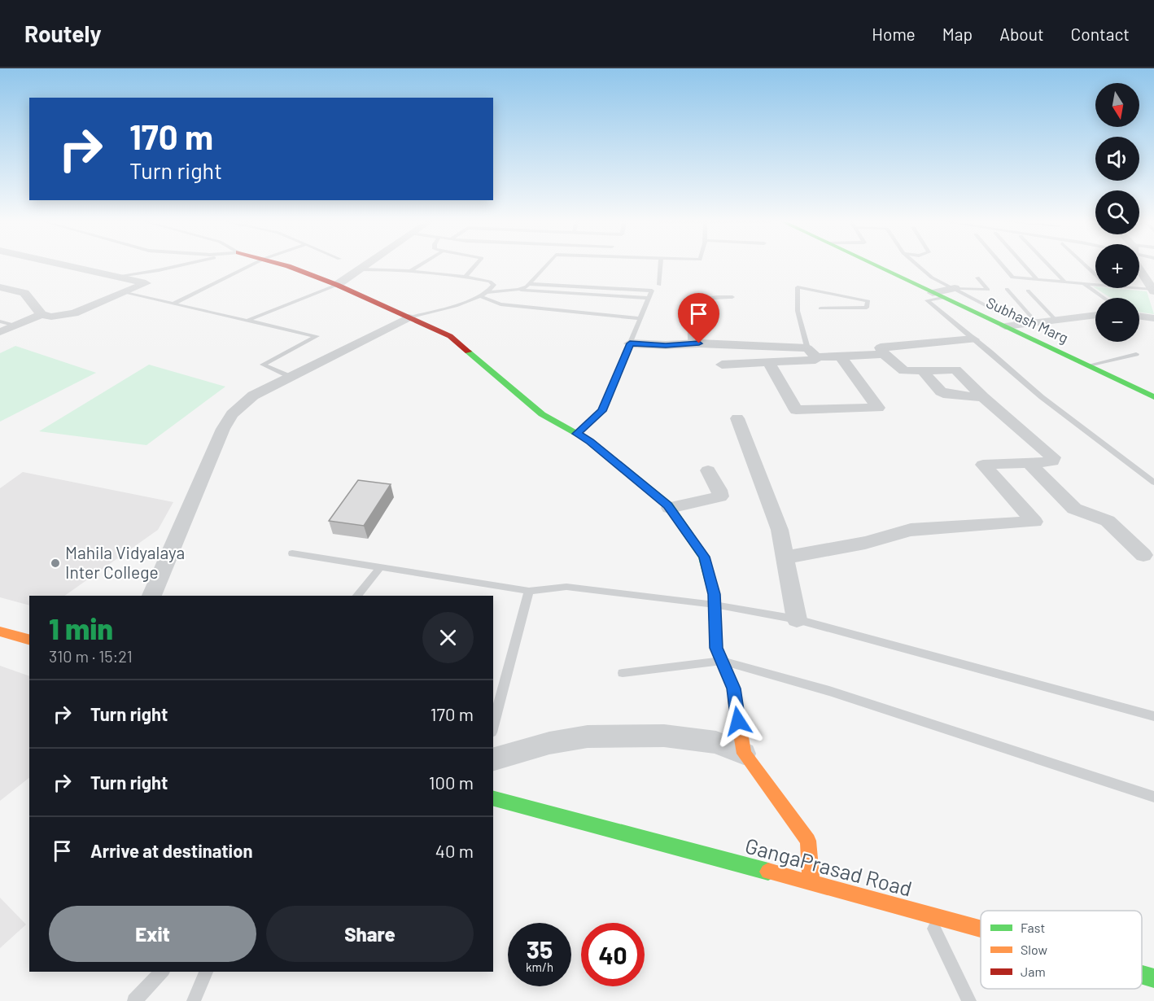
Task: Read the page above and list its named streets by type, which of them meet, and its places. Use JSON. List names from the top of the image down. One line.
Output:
{"streets":{"street":["Subhash Marg","GangaPrasad Road"]},"places":["Mahila Vidyalaya Inter College"],"legend":["Fast","Slow","Jam"],"north":"bottom","page":{"header":"Routely","nav":["Home","Map","About","Contact"],"map_buttons":["+","−"],"turn":["170 m","Turn right"],"heading":["1 min","310 m · 15:21"],"list":[{"name":"Turn right","value":"170 m"},{"name":"Turn right","value":"100 m"},{"name":"Arrive at destination","value":"40 m"}],"buttons":["Exit","Share"],"speed":"35 km/h","limit":"40"}}
